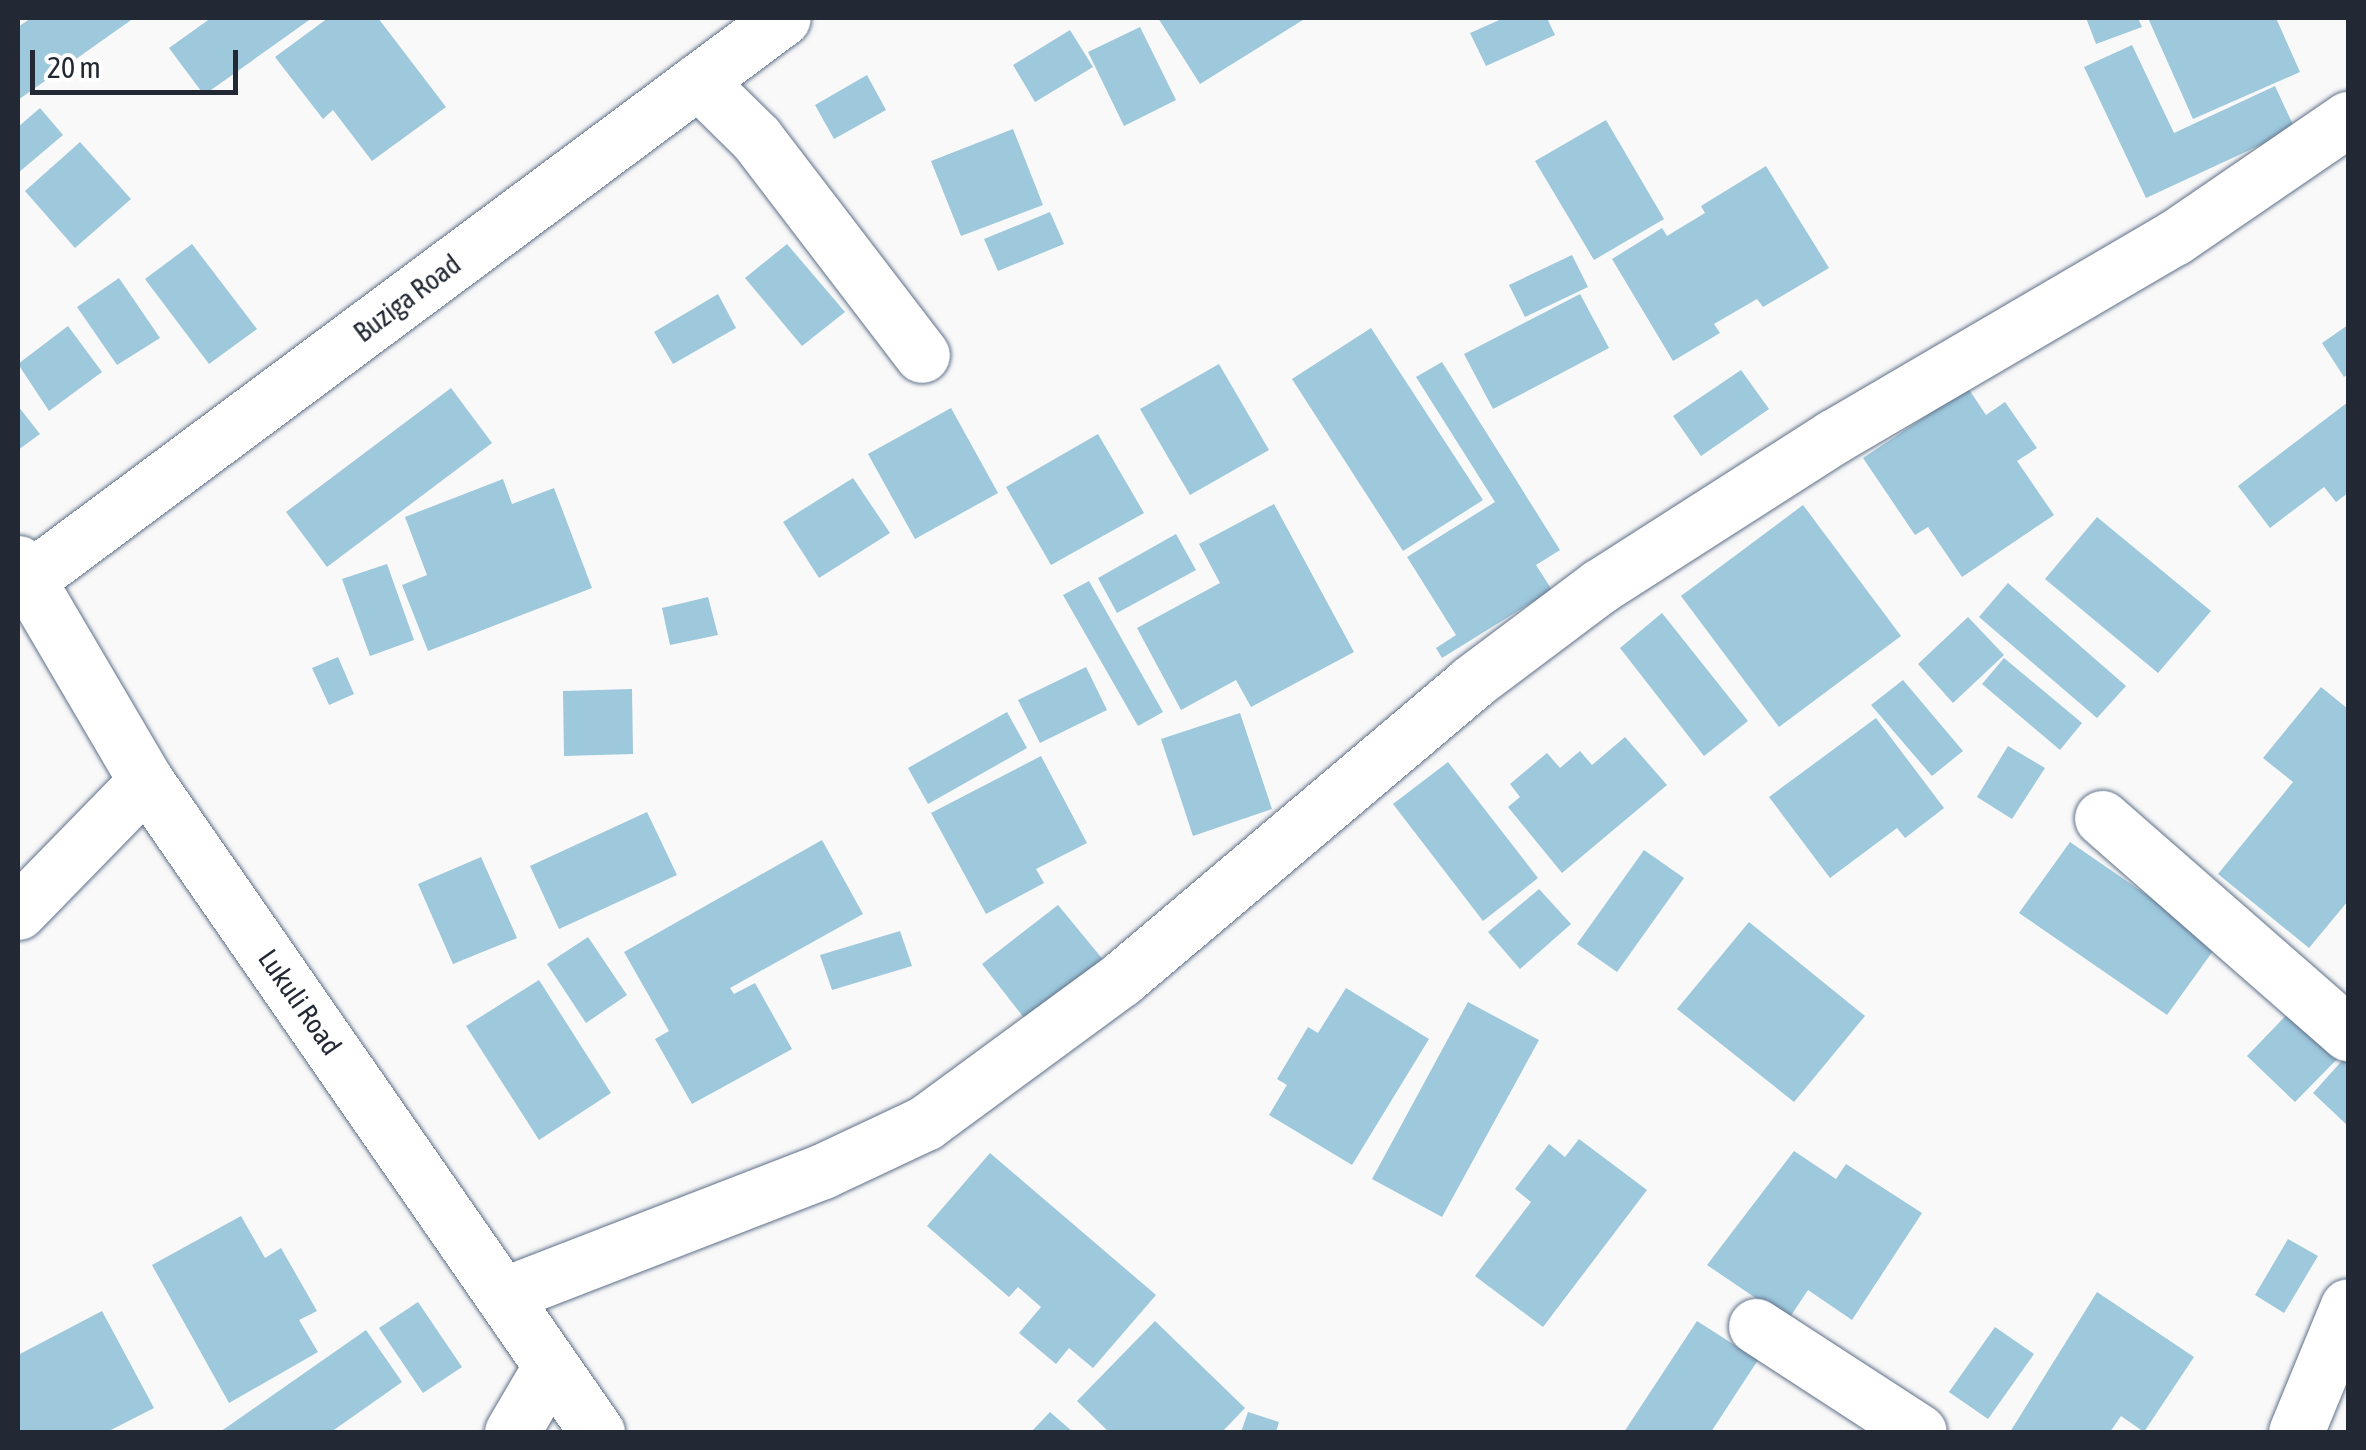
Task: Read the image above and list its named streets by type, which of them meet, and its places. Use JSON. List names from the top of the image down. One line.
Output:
{"streets":{"street":["Buziga Road","Lukuli Road"]},"crossings":[["Buziga Road","Lukuli Road"]],"scale_bar":"20 m"}
